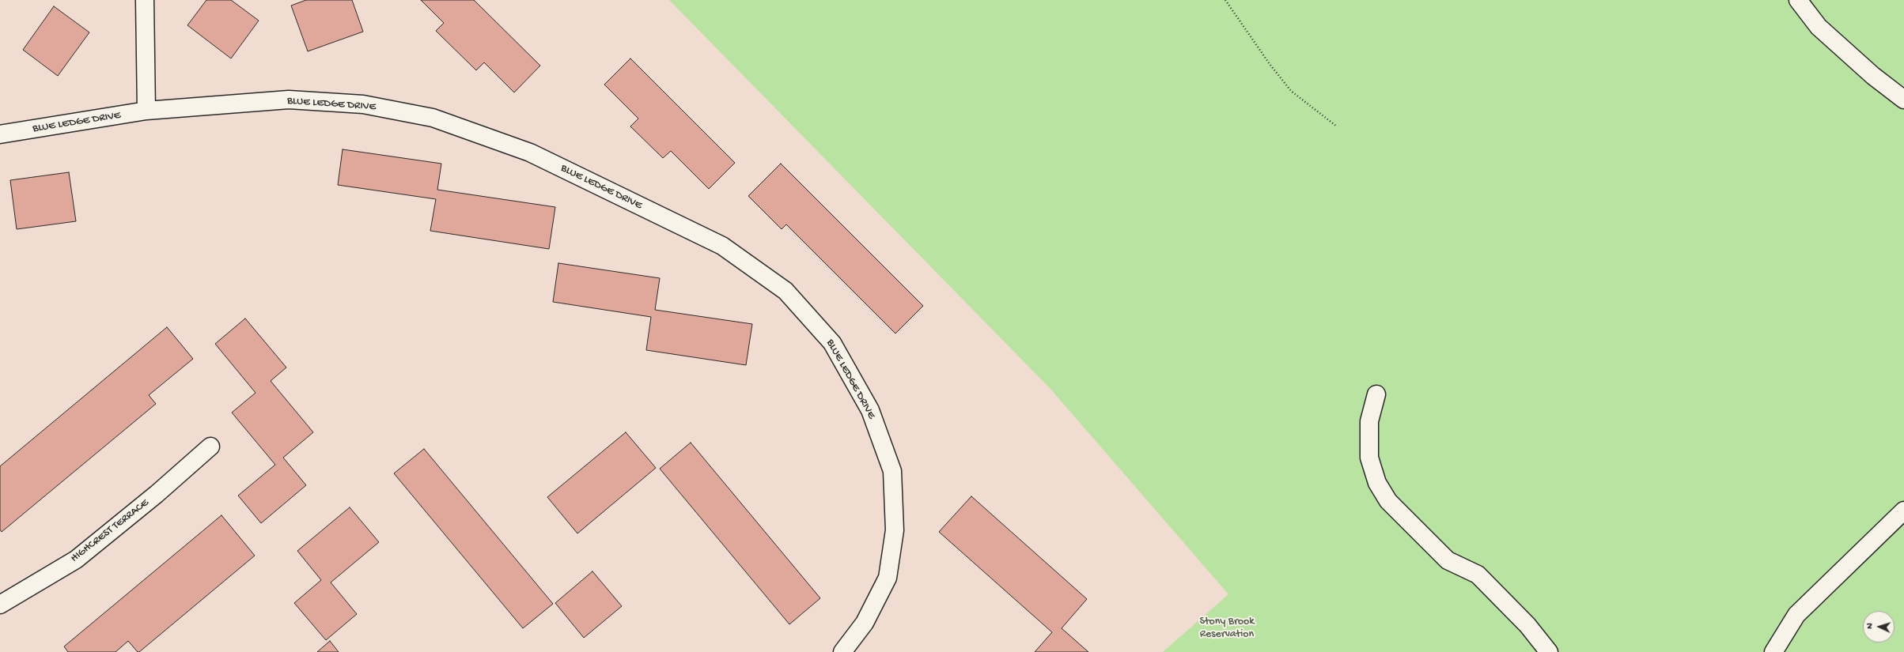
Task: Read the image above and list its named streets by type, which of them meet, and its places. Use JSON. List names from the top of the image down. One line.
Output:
{"streets":{"street":["BLUE LEDGE DRIVE","HIGHCREST TERRACE"]},"parks":["Stony Brook Reservation"],"north":"left"}
